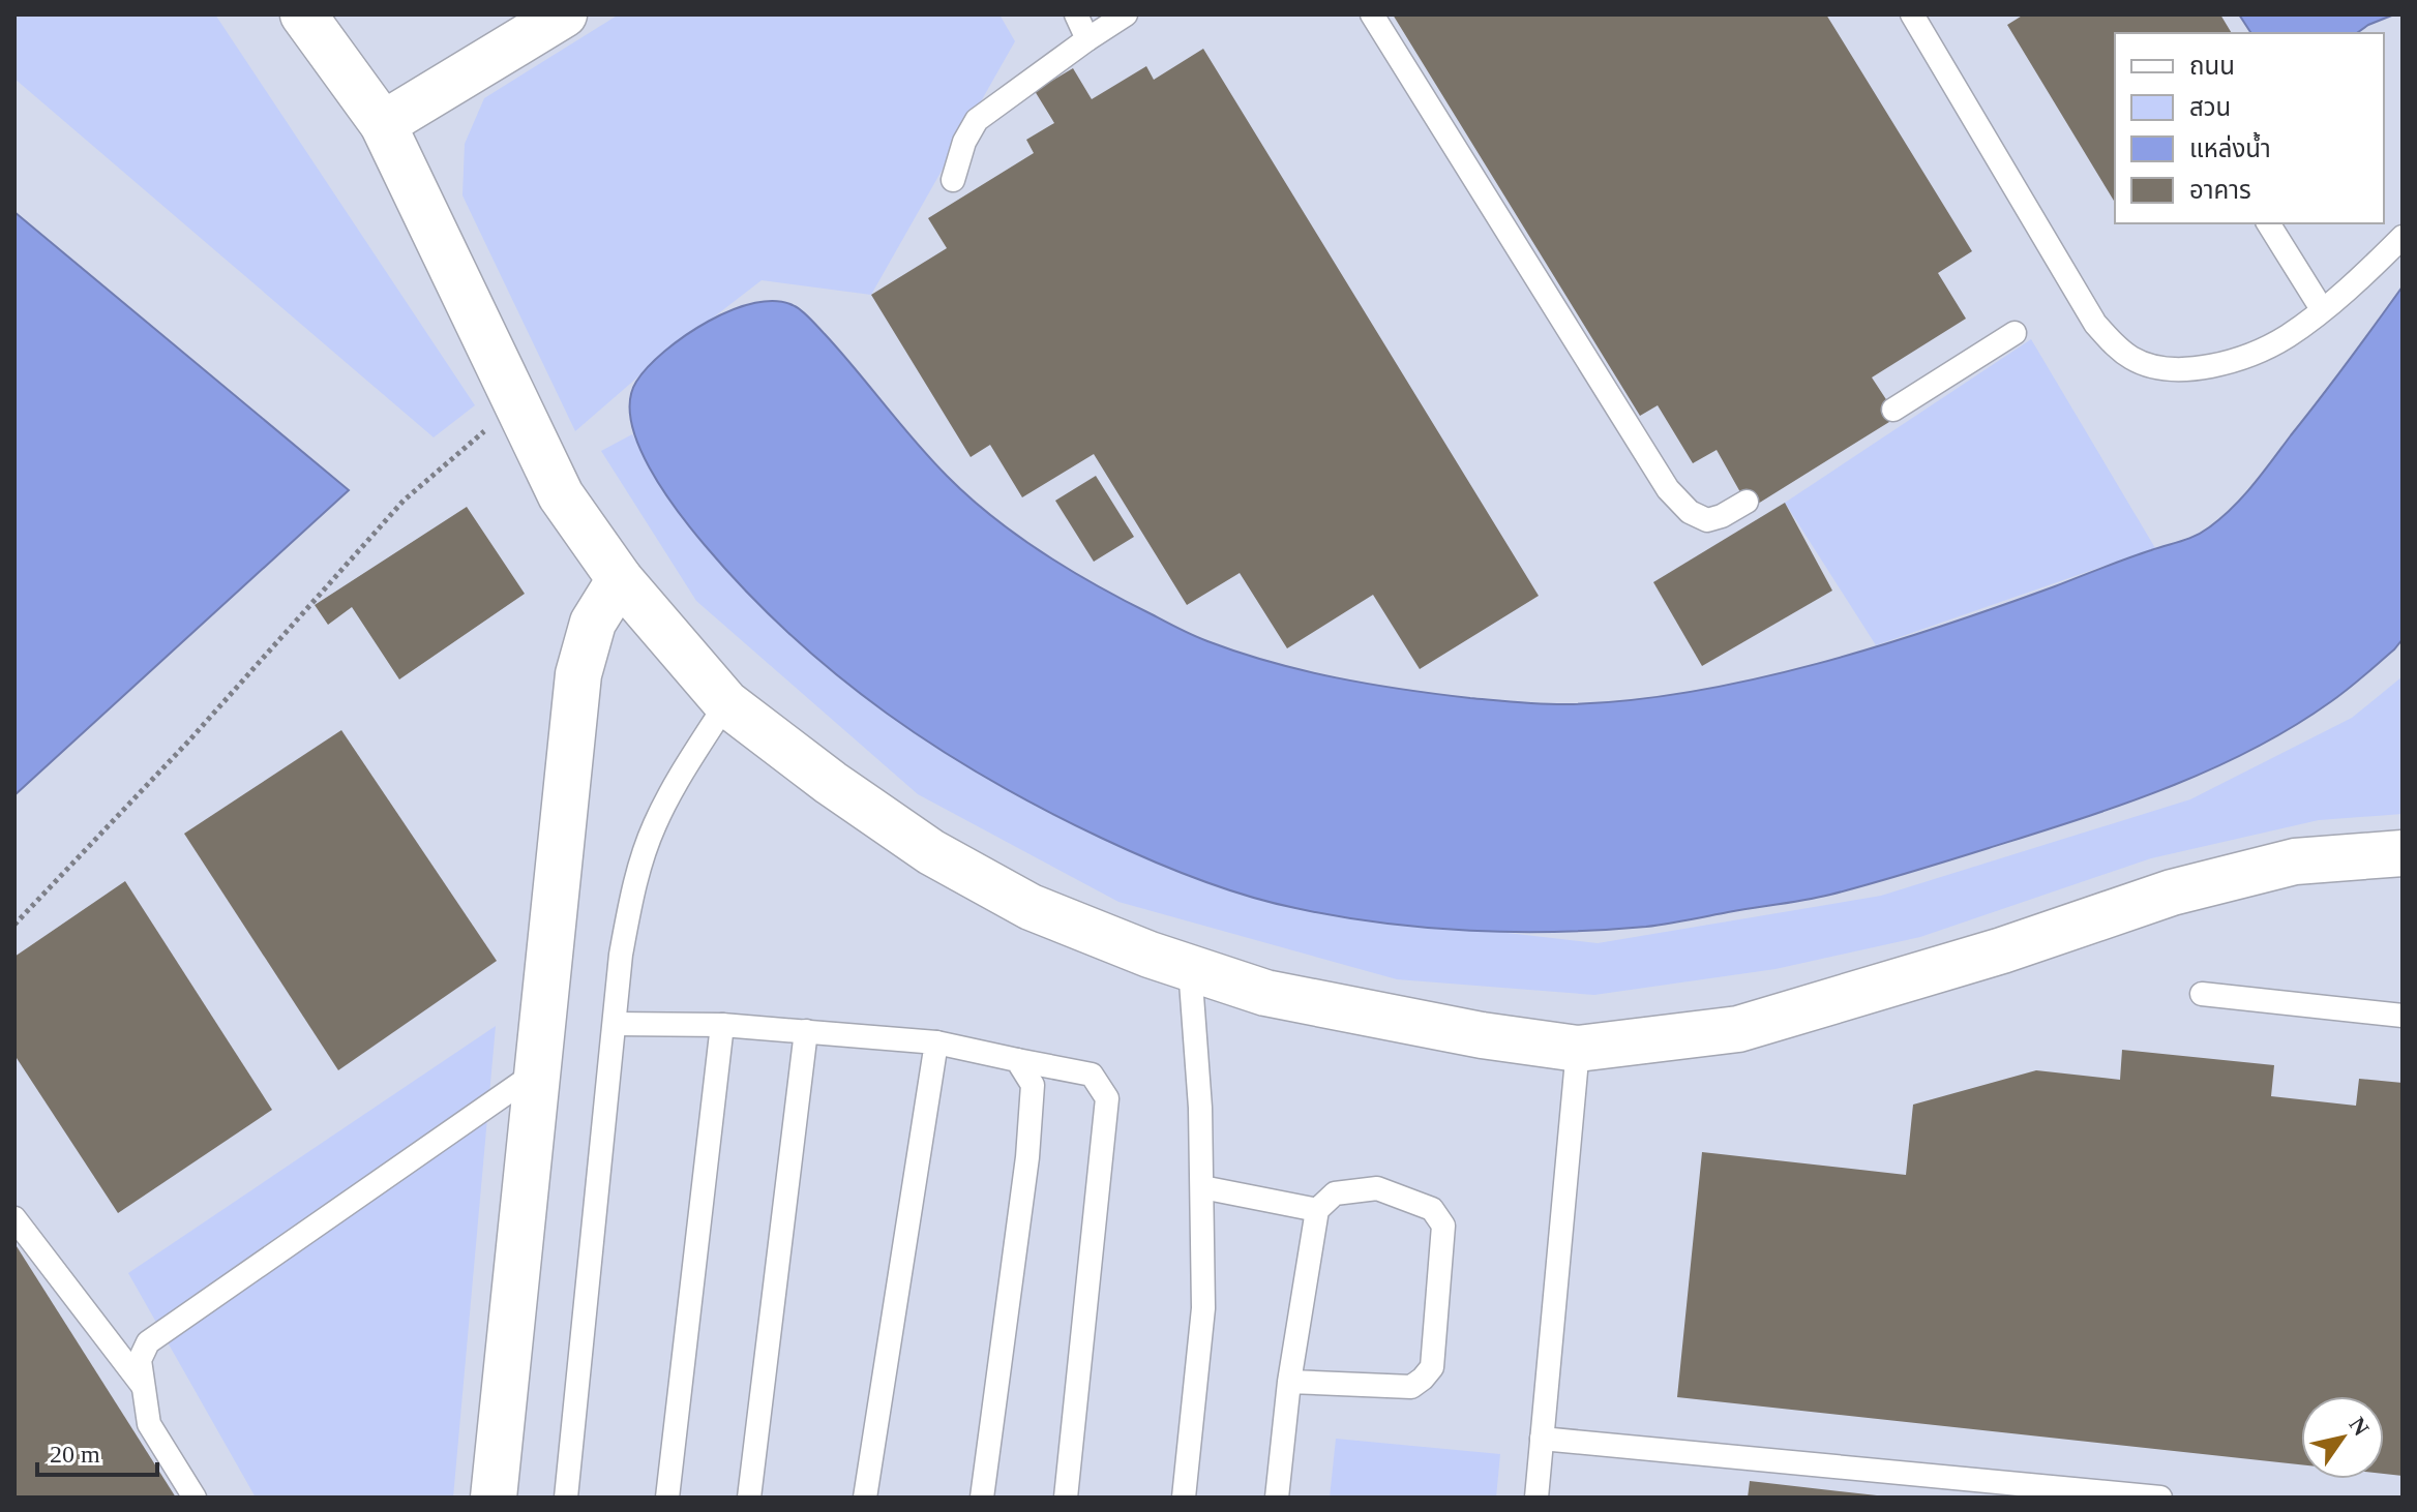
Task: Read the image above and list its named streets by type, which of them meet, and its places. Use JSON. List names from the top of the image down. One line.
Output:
{"legend":["ถนน","สวน","แหล่งน้ำ","อาคาร"],"scale_bar":"20 m","north":"top right"}
